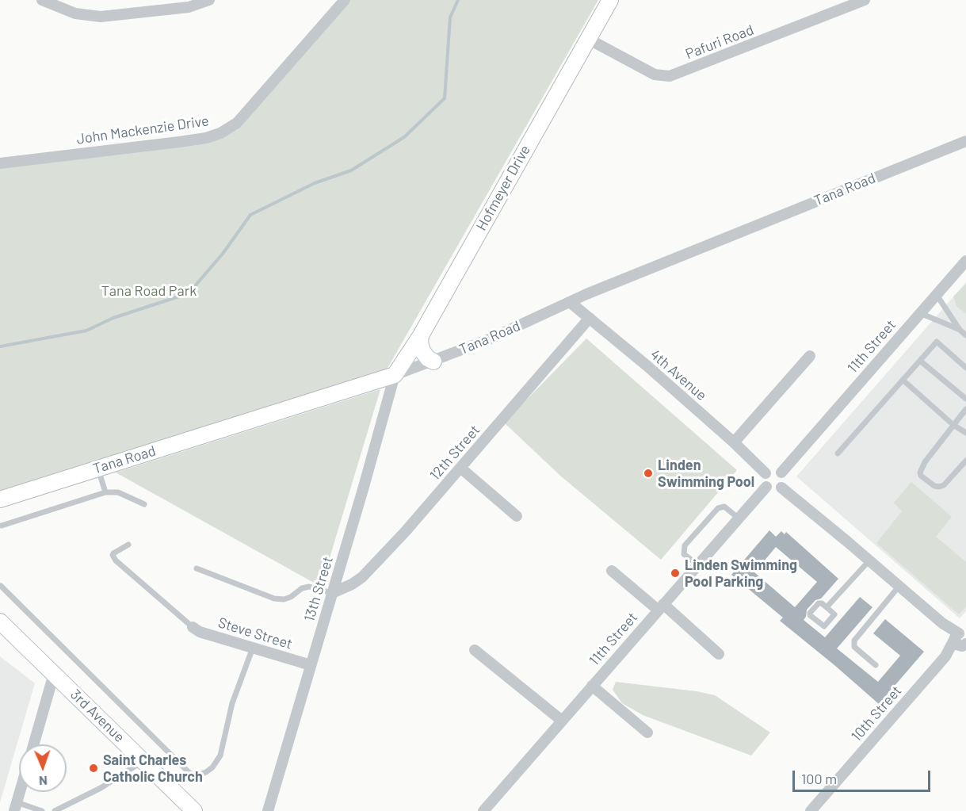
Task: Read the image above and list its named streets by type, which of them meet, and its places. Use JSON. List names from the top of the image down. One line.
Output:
{"streets":{"main road":["Hofmeyer Drive","Tana Road","3rd Avenue"],"street":["Pafuri Road","John Mackenzie Drive","11th Street","4th Avenue","12th Street","13th Street","Steve Street","10th Street"]},"crossings":[["Pafuri Road","Hofmeyer Drive"],["Hofmeyer Drive","Tana Road"],["Hofmeyer Drive","13th Street"],["Tana Road","4th Avenue"],["Tana Road","13th Street"],["11th Street","4th Avenue"],["4th Avenue","12th Street"],["12th Street","13th Street"],["13th Street","Steve Street"]],"parks":["Tana Road Park"],"places":["Linden Swimming Pool","Linden Swimming Pool Parking","Saint Charles Catholic Church"],"scale_bar":"100 m","north":"bottom"}
